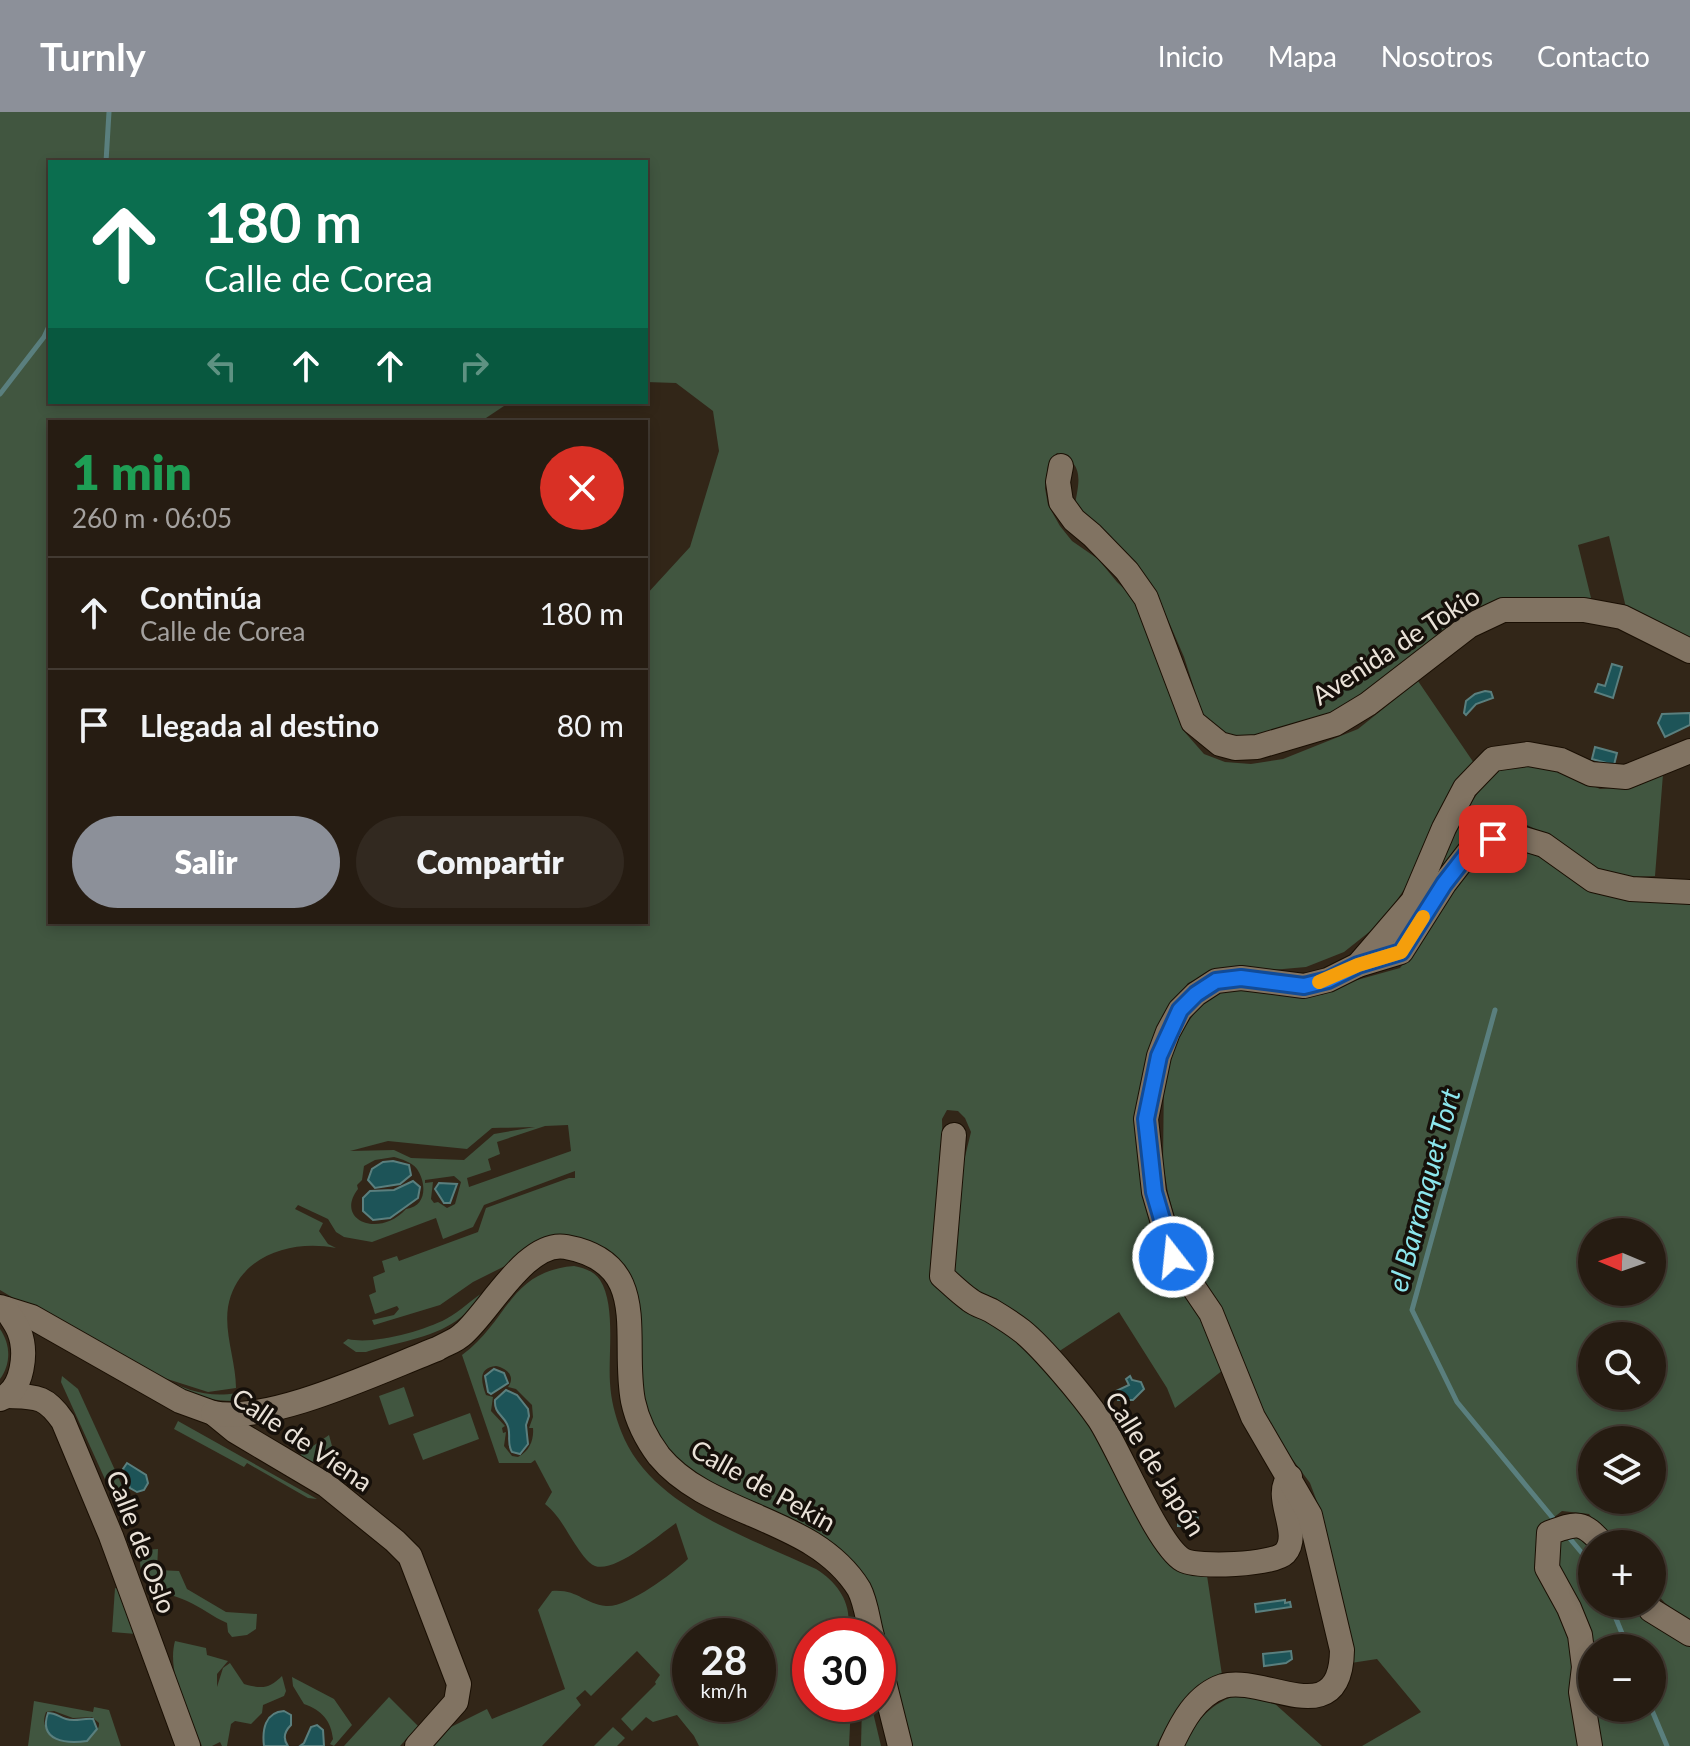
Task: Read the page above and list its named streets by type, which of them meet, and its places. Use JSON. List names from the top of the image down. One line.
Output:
{"streets":{"street":["Avenida de Tokio","Calle de Viena","Calle de Japón","Calle de Pekin","Calle de Oslo"]},"crossings":[["Calle de Viena","Calle de Pekin"]],"water":["el Barranquet Tort"],"north":"left","page":{"header":"Turnly","nav":["Inicio","Mapa","Nosotros","Contacto"],"turn":["180 m","Calle de Corea"],"heading":["1 min","260 m · 06:05"],"list":[{"name":"Continúa","note":"Calle de Corea","value":"180 m"},{"name":"Llegada al destino","value":"80 m"}],"buttons":["Salir","Compartir"],"map_buttons":["+","−"],"speed":"28 km/h","limit":"30"}}
